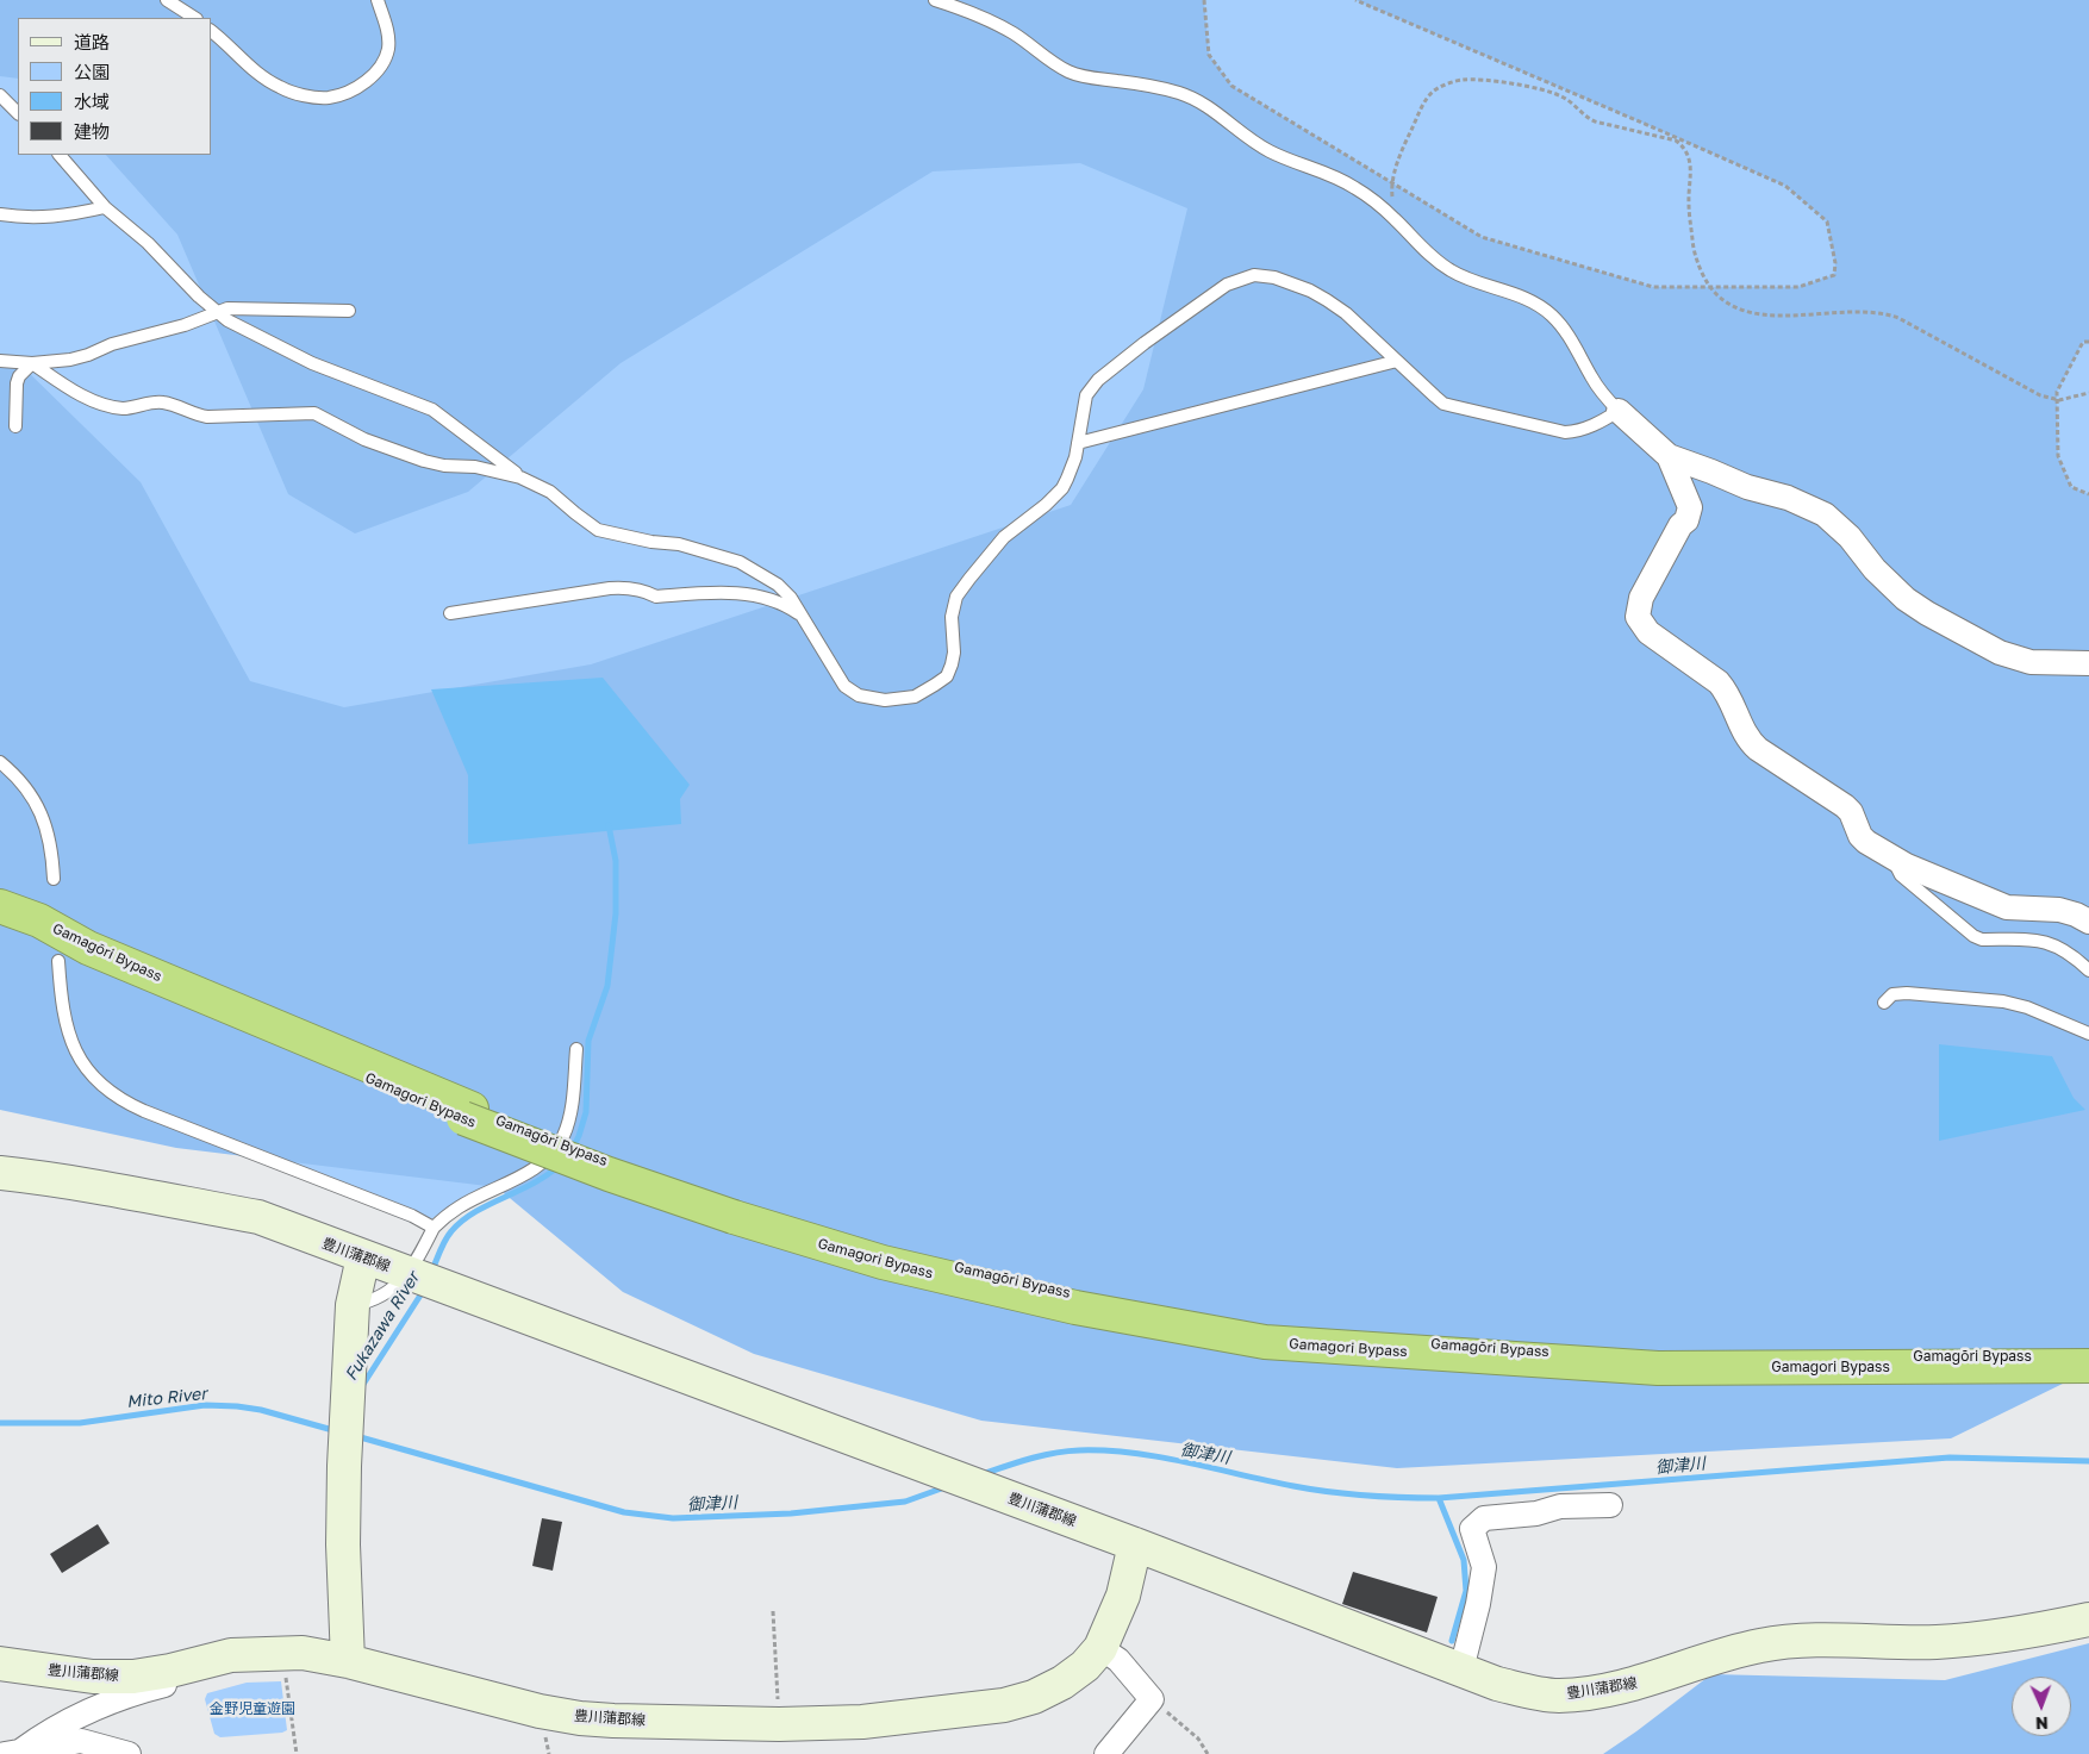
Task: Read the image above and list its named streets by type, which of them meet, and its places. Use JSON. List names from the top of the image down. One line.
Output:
{"streets":{"highway":["Gamagōri Bypass","Gamagori Bypass"],"main road":["豊川蒲郡線"]},"crossings":[["Gamagōri Bypass","Gamagori Bypass"]],"water":["Fukazawa River","Mito River","御津川"],"parks":["金野児童遊園"],"legend":["道路","公園","水域","建物"],"north":"bottom"}
